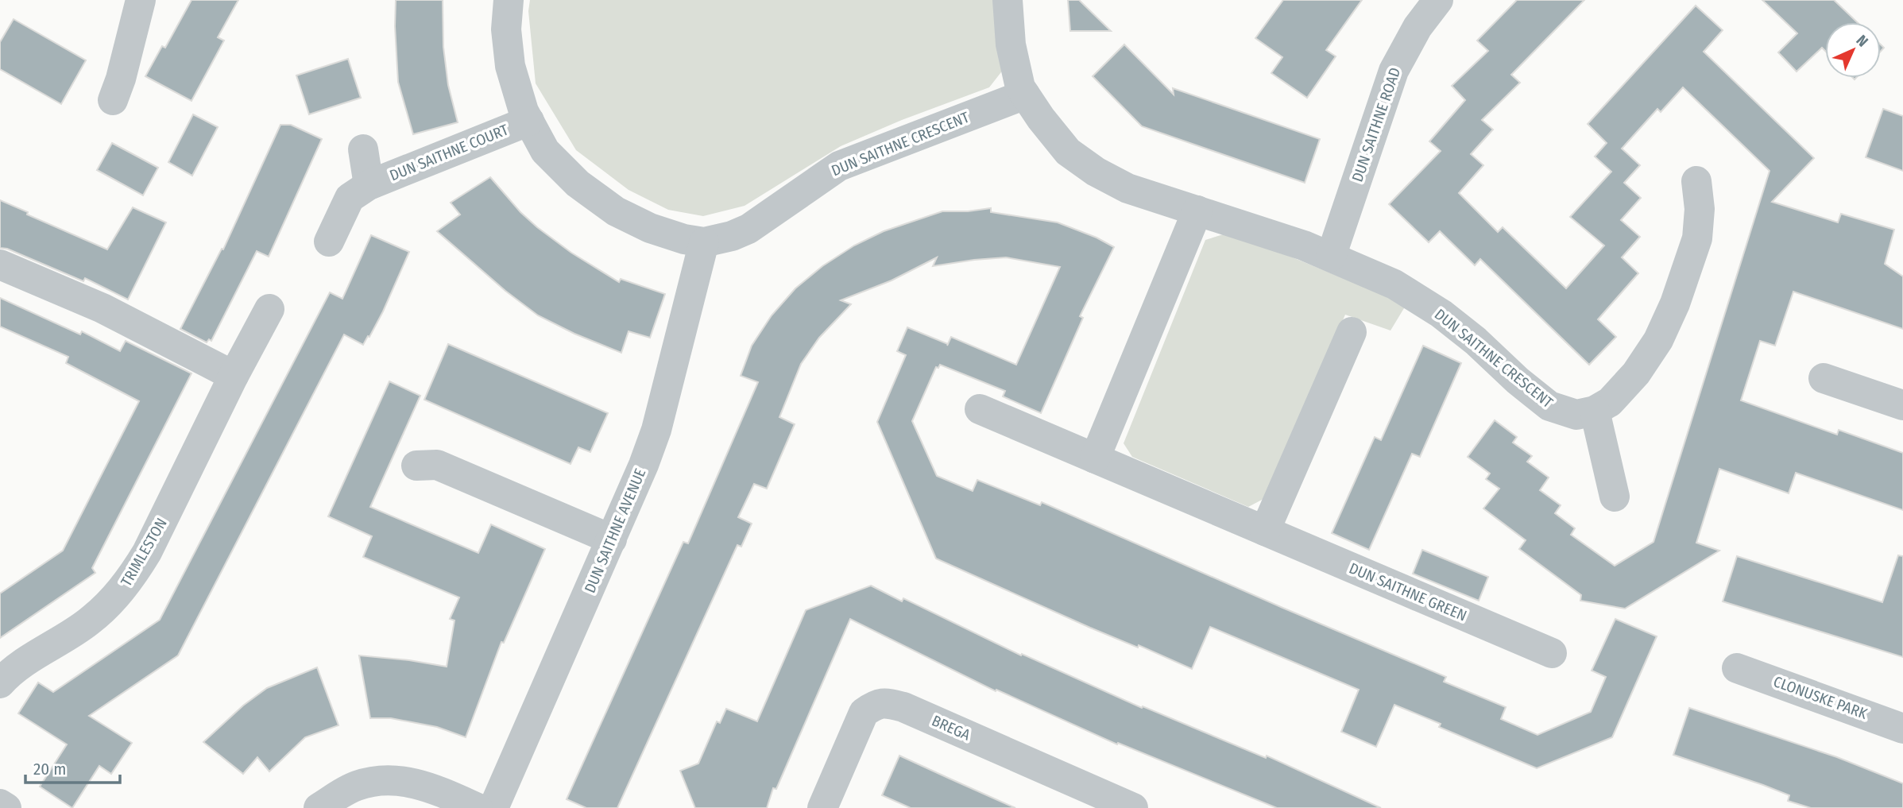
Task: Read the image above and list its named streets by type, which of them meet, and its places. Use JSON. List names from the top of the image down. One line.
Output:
{"streets":{"street":["DUN SAITHNE ROAD","DUN SAITHNE CRESCENT","DUN SAITHNE COURT","DUN SAITHNE AVENUE","TRIMLESTON","DUN SAITHNE GREEN","CLONUSKE PARK","BREGA"]},"crossings":[["DUN SAITHNE ROAD","DUN SAITHNE CRESCENT"],["DUN SAITHNE CRESCENT","DUN SAITHNE COURT"],["DUN SAITHNE CRESCENT","DUN SAITHNE AVENUE"]],"scale_bar":"20 m","north":"top right"}
